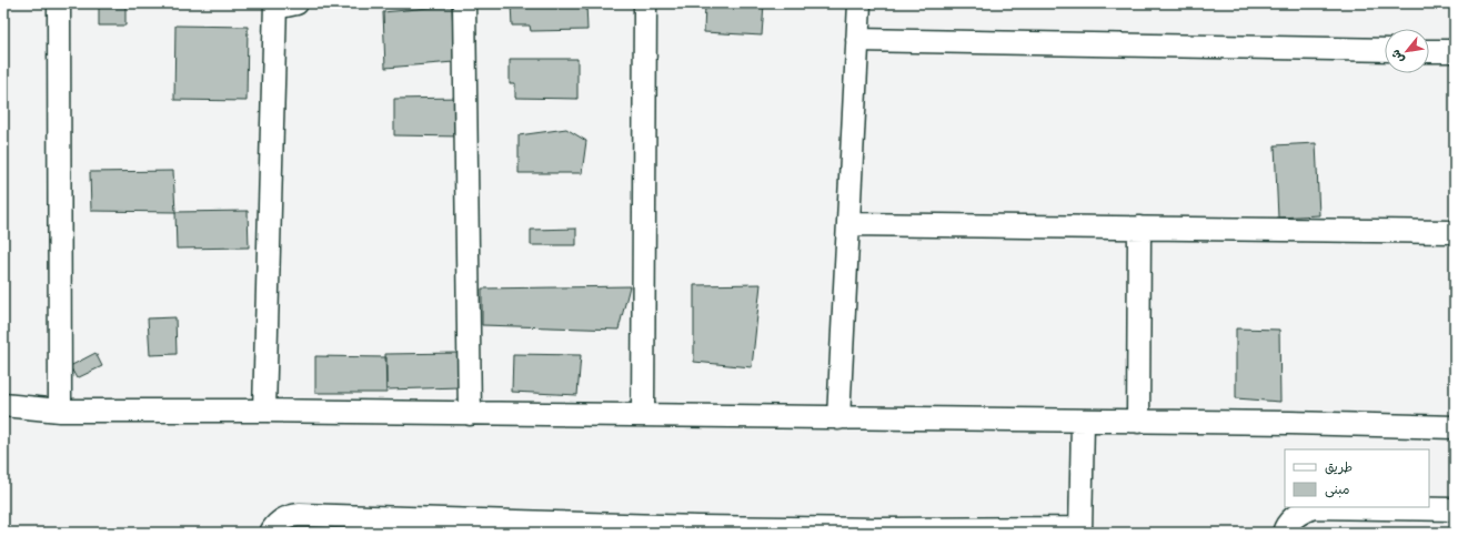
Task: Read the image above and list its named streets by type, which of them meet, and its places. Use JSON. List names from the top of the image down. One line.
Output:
{"legend":["طريق","مبنى"],"north":"bottom left"}
